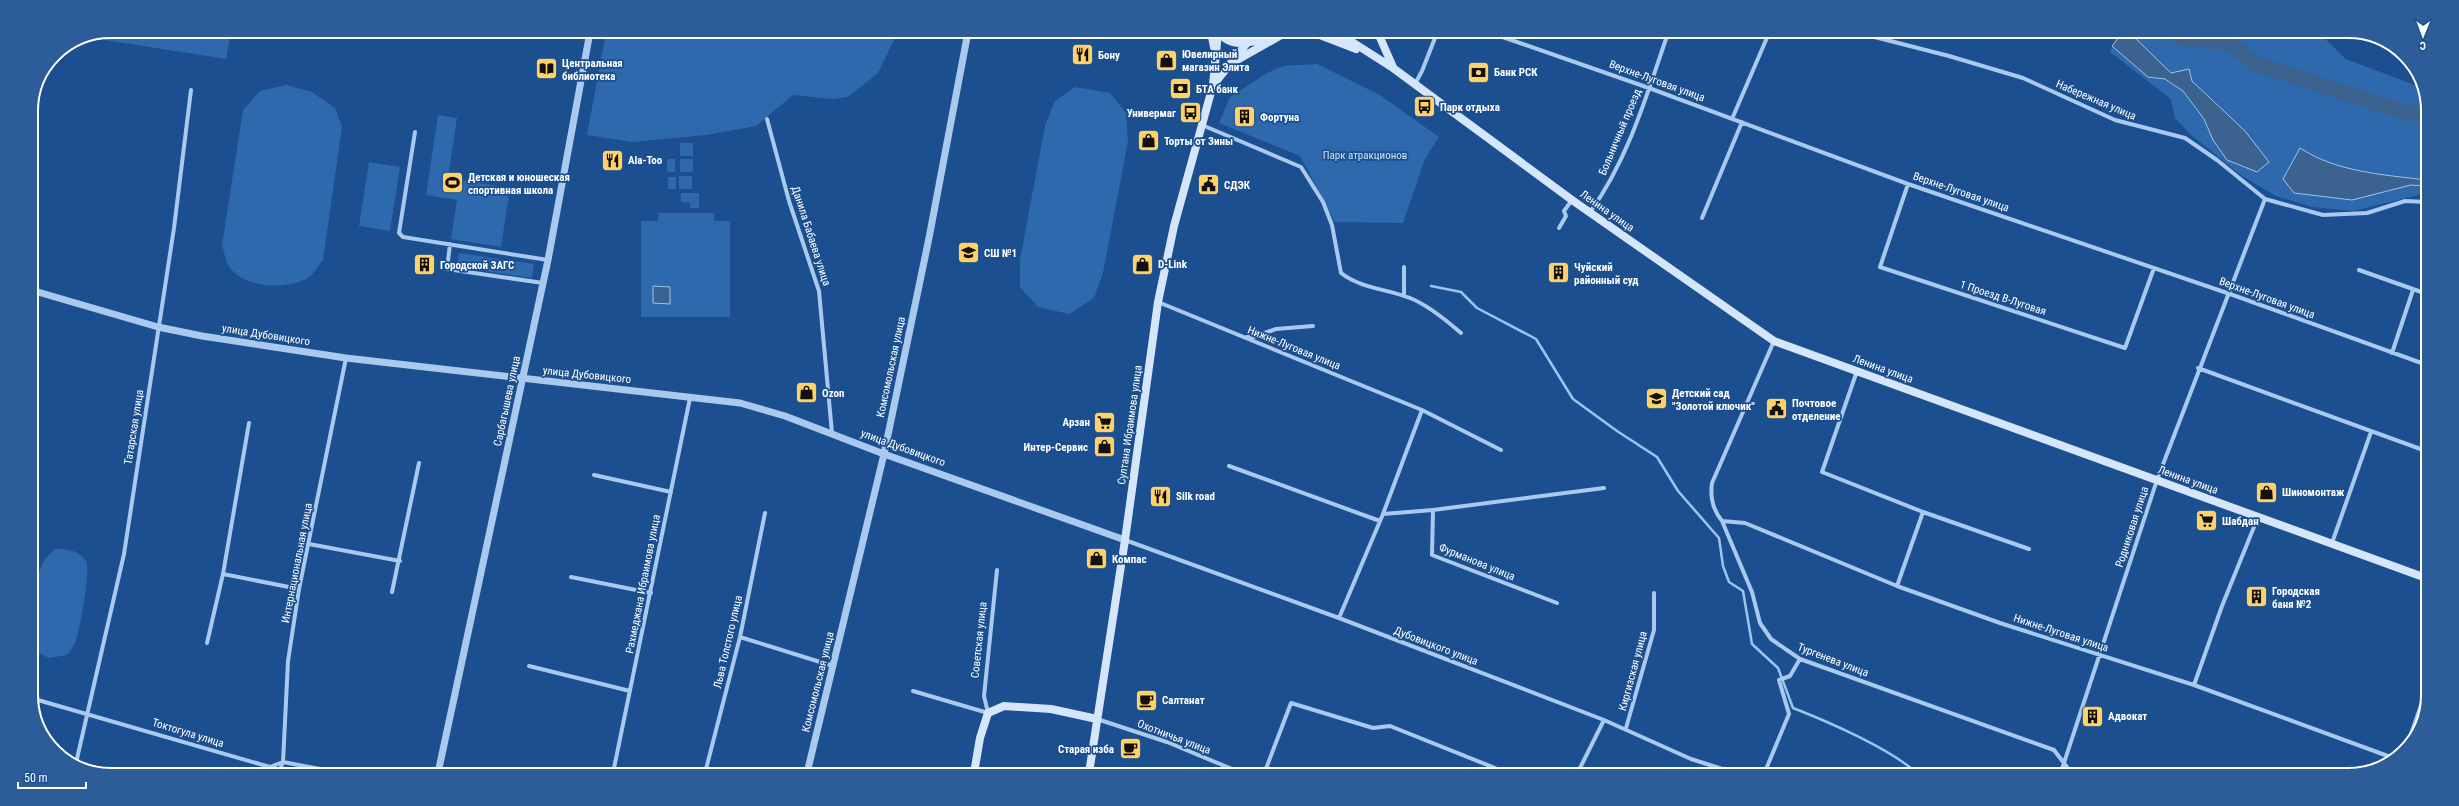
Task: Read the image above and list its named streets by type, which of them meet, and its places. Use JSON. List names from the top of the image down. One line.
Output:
{"streets":{"main road":["Ленина улица","Султана Ибраимова улица","Советская улица"],"street":["Верхне-Луговая улица","Набережная улица","Больничный проезд","Данила Бабаева улица","1 Проезд В-Луговая","улица Дубовицкого","Нижне-Луговая улица","Комсомольская улица","Сарбагышева улица","Татарская улица","Родниковая улица","Фурманова улица","Интернациональная улица","Рахмеджана Ибраимова улица","Льва Толстого улица","Дубовицкого улица","Тургенева улица","Киргизская улица","Токтогула улица","Охотничья улица"]},"crossings":[["Верхне-Луговая улица","Больничный проезд"],["Верхне-Луговая улица","1 Проезд В-Луговая"],["Верхне-Луговая улица","Родниковая улица"],["Набережная улица","Родниковая улица"],["Больничный проезд","Ленина улица"],["Ленина улица","Родниковая улица"],["Ленина улица","Тургенева улица"],["Данила Бабаева улица","улица Дубовицкого"],["улица Дубовицкого","Комсомольская улица"],["улица Дубовицкого","Сарбагышева улица"],["улица Дубовицкого","Султана Ибраимова улица"],["улица Дубовицкого","Татарская улица"],["улица Дубовицкого","Интернациональная улица"],["улица Дубовицкого","Рахмеджана Ибраимова улица"],["улица Дубовицкого","Дубовицкого улица"],["Нижне-Луговая улица","Султана Ибраимова улица"],["Нижне-Луговая улица","Родниковая улица"],["Нижне-Луговая улица","Тургенева улица"],["Султана Ибраимова улица","Дубовицкого улица"],["Султана Ибраимова улица","Охотничья улица"],["Татарская улица","Токтогула улица"],["Родниковая улица","Тургенева улица"],["Интернациональная улица","Токтогула улица"],["Дубовицкого улица","Киргизская улица"]],"parks":["Парк атракционов"],"places":{"restaurant":["Бону","Ala-Too","Silk road"],"shop":["Ювелирный магазин Элита","Торты от Зины","D-Link","Ozon","Интер-Сервис","Шиномонтаж","Компас"],"library":["Центральная библиотека"],"bank":["Банк РСК","БТА банк"],"bus stop":["Парк отдыха","Универмаг"],"building":["Фортуна","Городской ЗАГС","Чуйский районный суд","Городская баня №2","Адвокат"],"sports":["Детская и юношеская спортивная школа"],"public building":["СДЭК","Почтовое отделение"],"school or university":["СШ №1","Детский сад \"Золотой ключик\""],"supermarket":["Арзан","Шабдан"],"cafe":["Салтанат","Старая изба"]},"scale_bar":"50 m","north":"bottom"}
